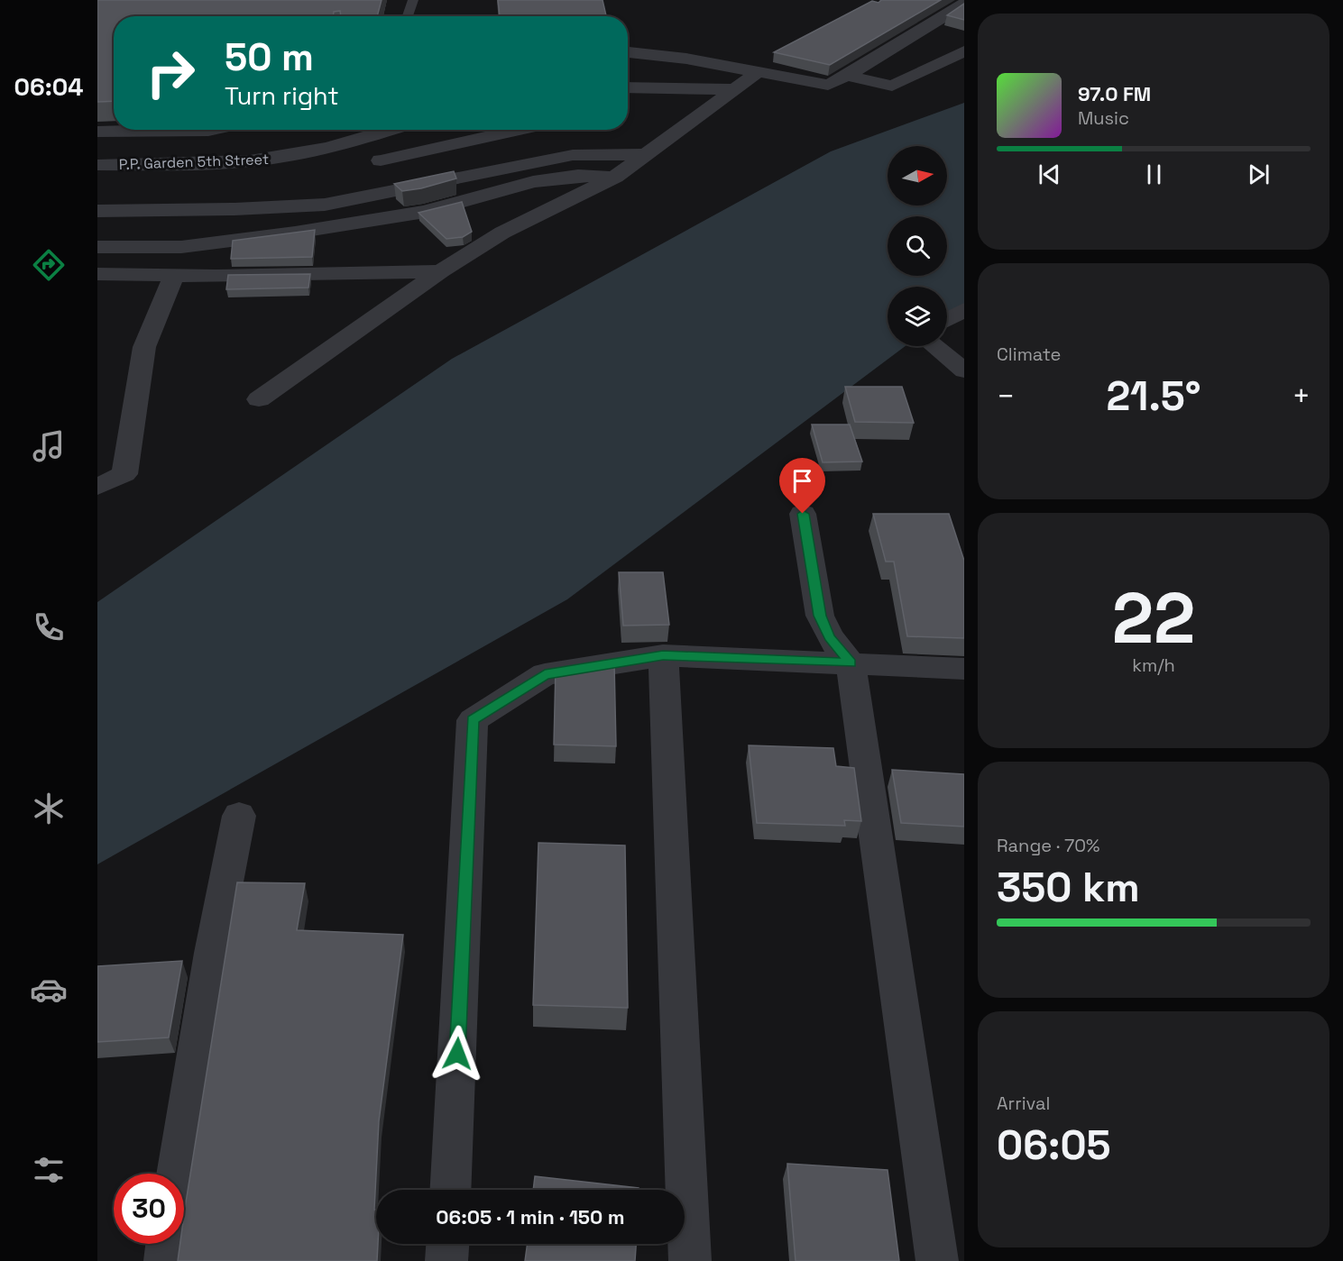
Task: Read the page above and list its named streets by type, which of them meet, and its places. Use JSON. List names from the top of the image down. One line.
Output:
{"streets":{"street":["P.P. Garden 5th Street"]},"north":"right","page":{"tabs":"06:04","turn":["50 m","Turn right"],"song":["97.0 FM","Music"],"tile":["Climate",["22","km/h"],["Range · 70%","350 km"],["Arrival","06:05"]],"heat":["−","21.5°","+"],"limit":"30","trip":"06:05 · 1 min · 150 m"}}
